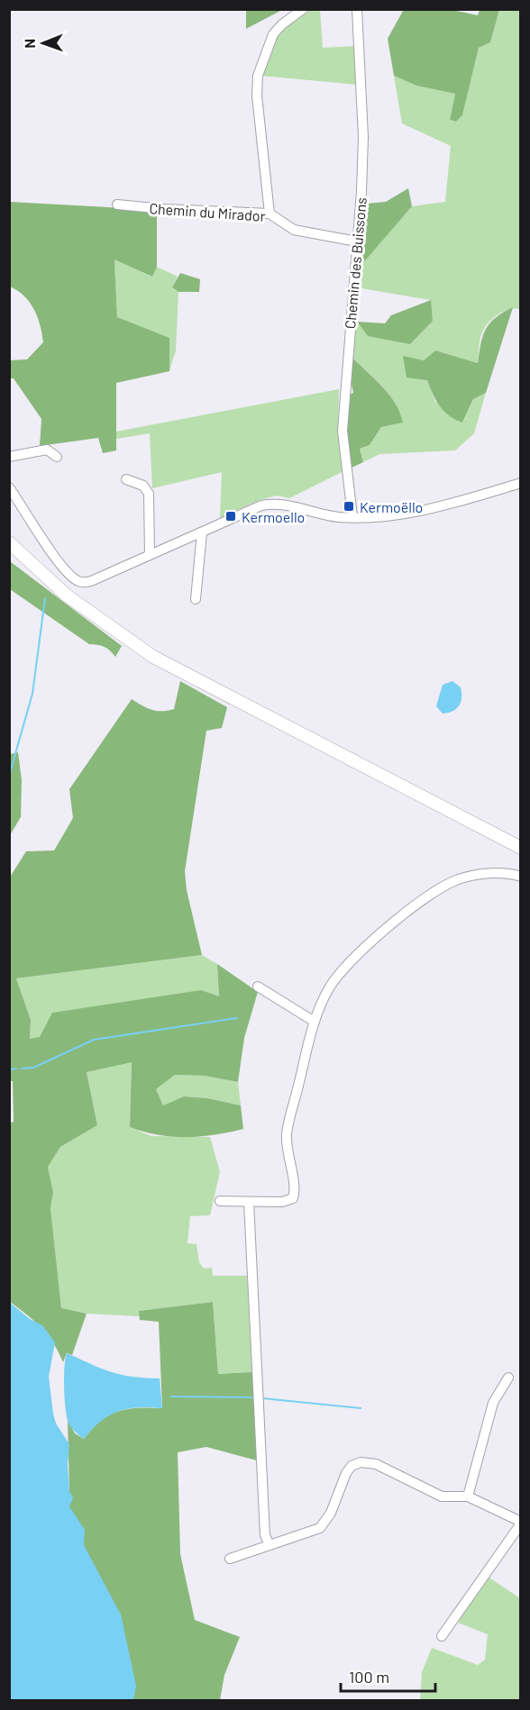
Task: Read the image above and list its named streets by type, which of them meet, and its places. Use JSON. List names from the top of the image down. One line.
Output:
{"streets":{"street":["Chemin du Mirador","Chemin des Buissons"]},"crossings":[["Chemin du Mirador","Chemin des Buissons"]],"places":{"transit":["Kermoëllo","Kermoello"]},"scale_bar":"100 m","north":"left"}
